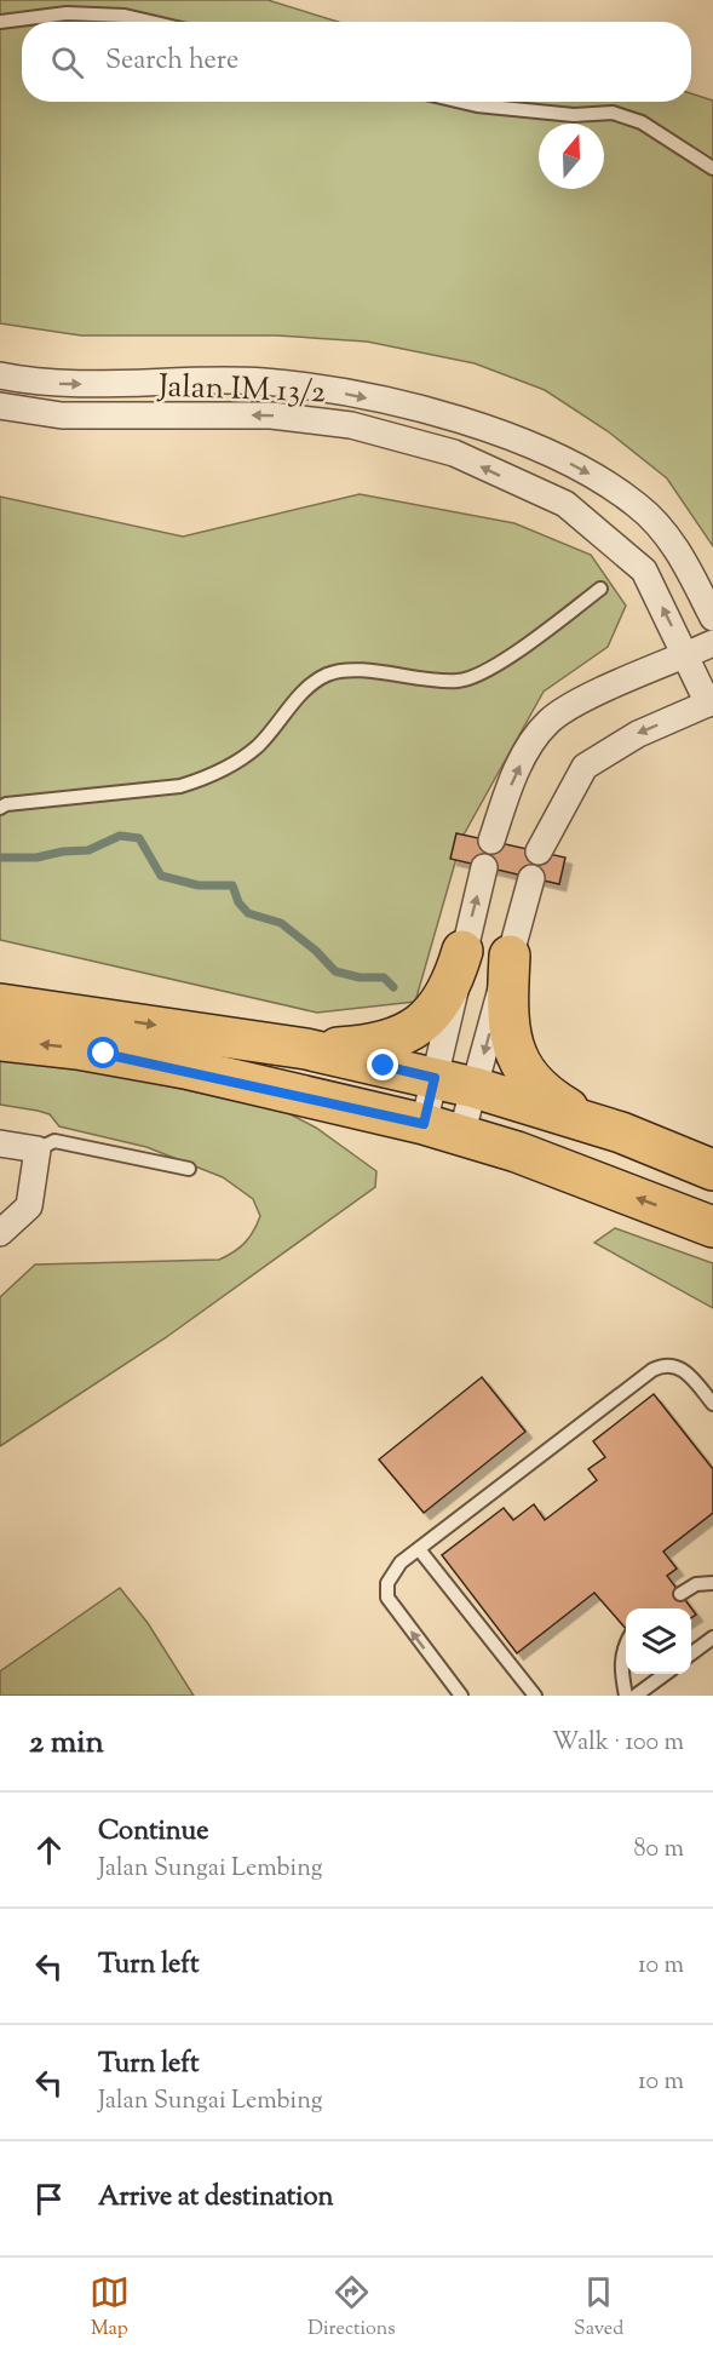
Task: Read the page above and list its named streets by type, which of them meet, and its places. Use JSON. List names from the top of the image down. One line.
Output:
{"streets":{"street":["Jalan IM 13/2"]},"north":"top","page":{"search":"Search here","heading":["2 min","Walk · 100 m"],"list":[["Continue","Jalan Sungai Lembing","80 m"],["Turn left","10 m"],["Turn left","Jalan Sungai Lembing","10 m"],"Arrive at destination"],"nav":["Map","Directions","Saved"]}}
